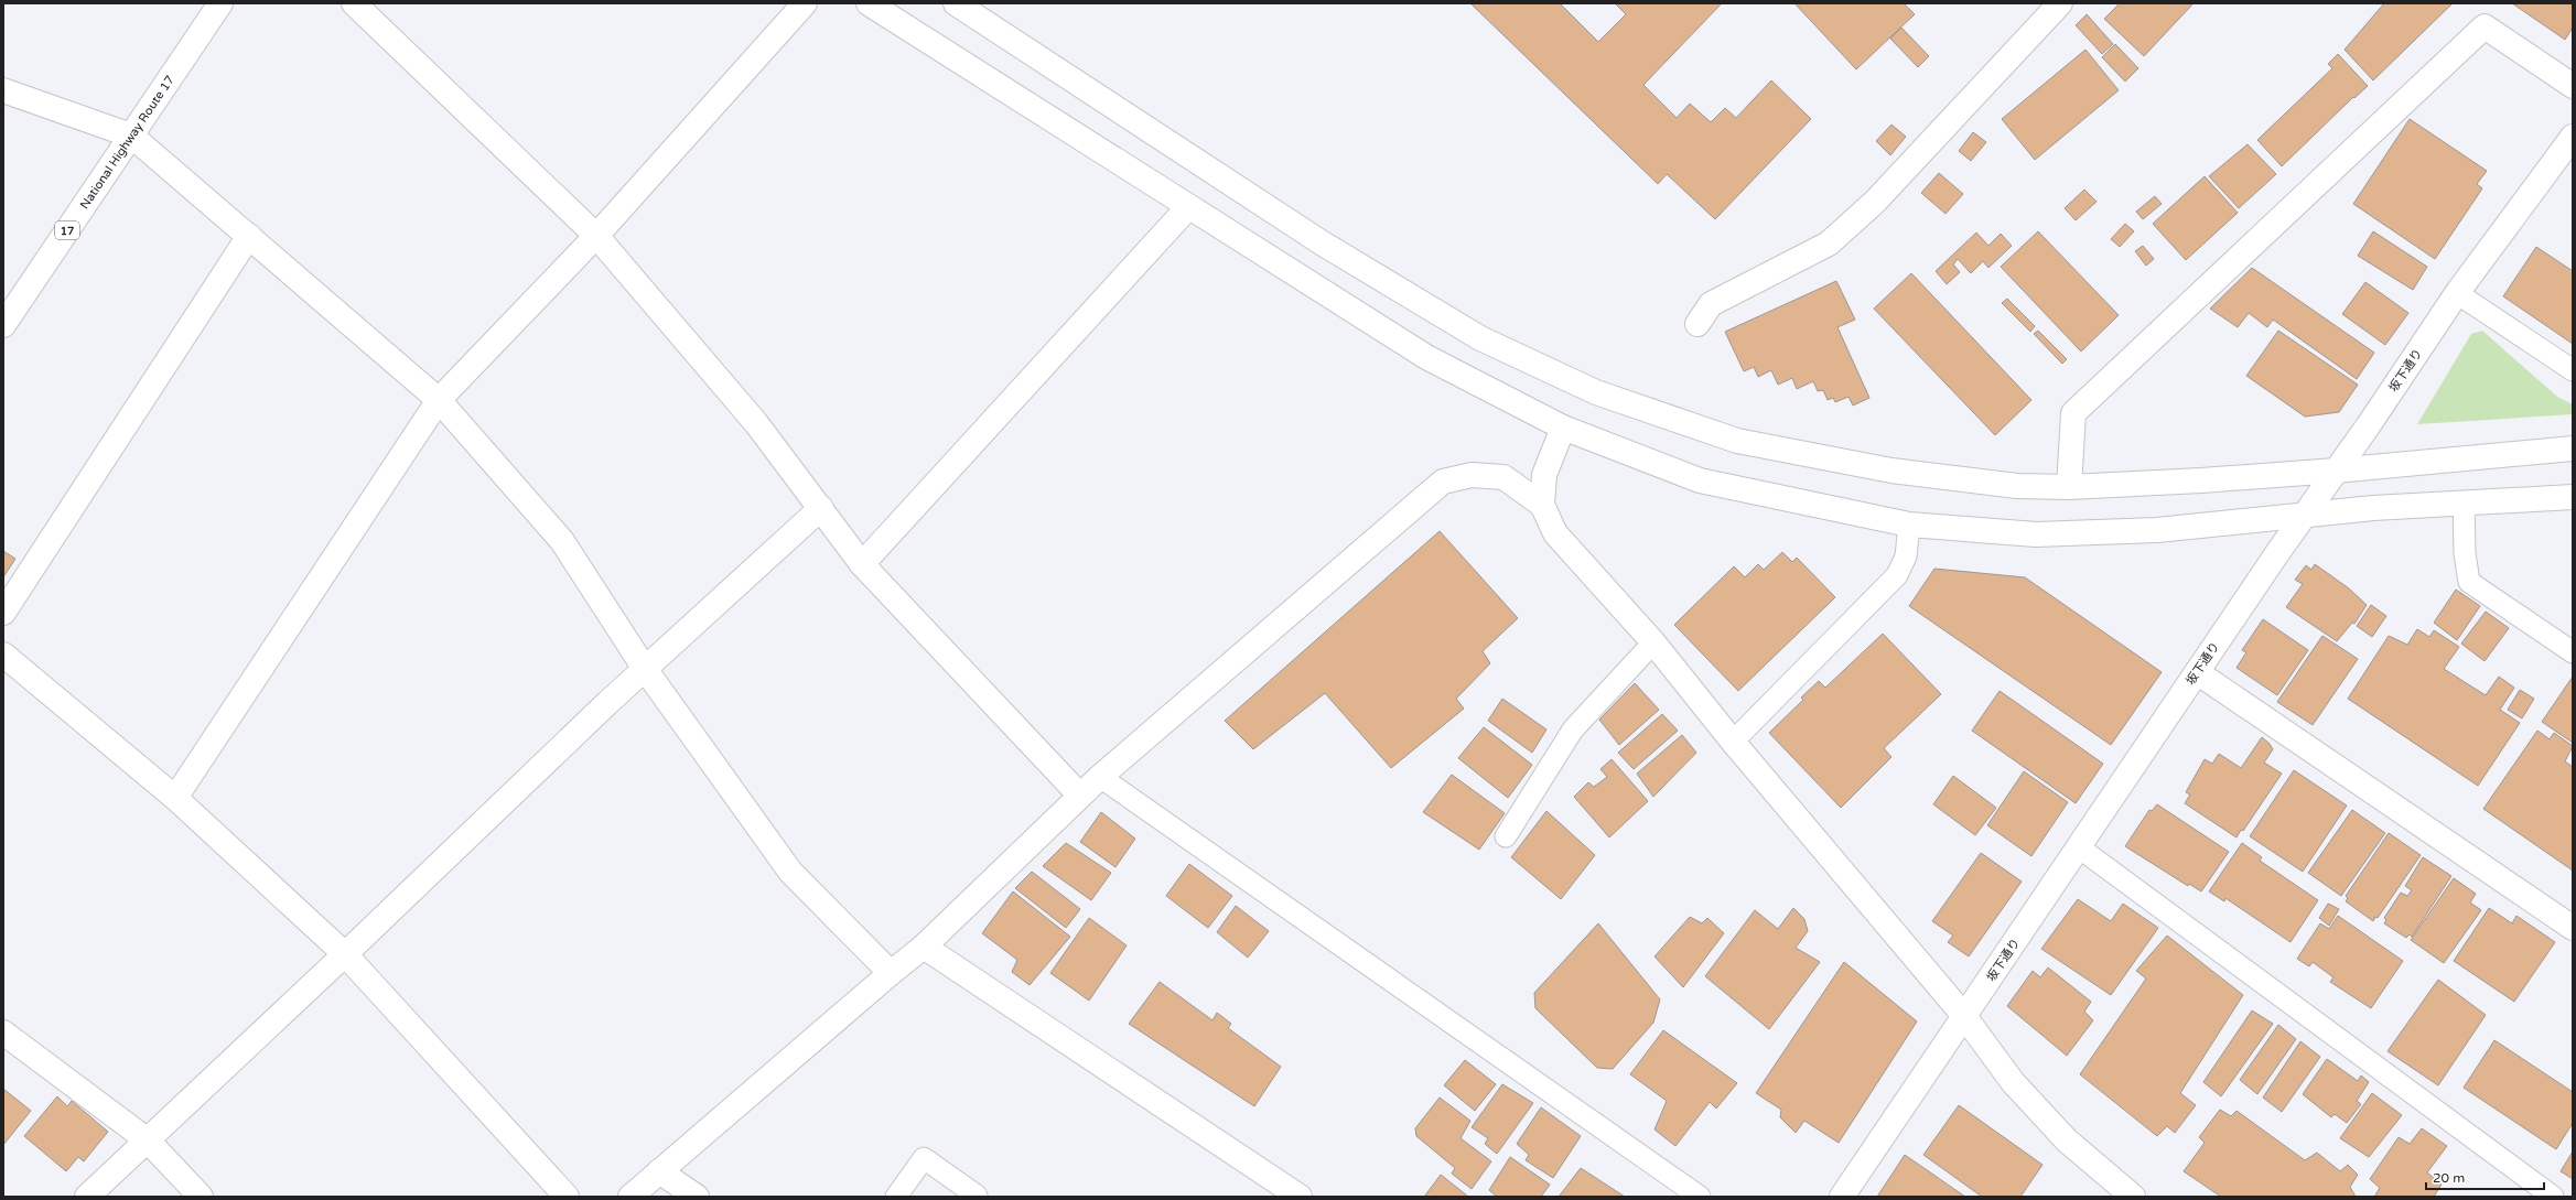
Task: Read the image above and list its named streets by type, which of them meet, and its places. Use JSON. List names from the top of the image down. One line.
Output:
{"streets":{"main road":["National Highway Route 17","17","坂下通り"]},"scale_bar":"20 m"}
